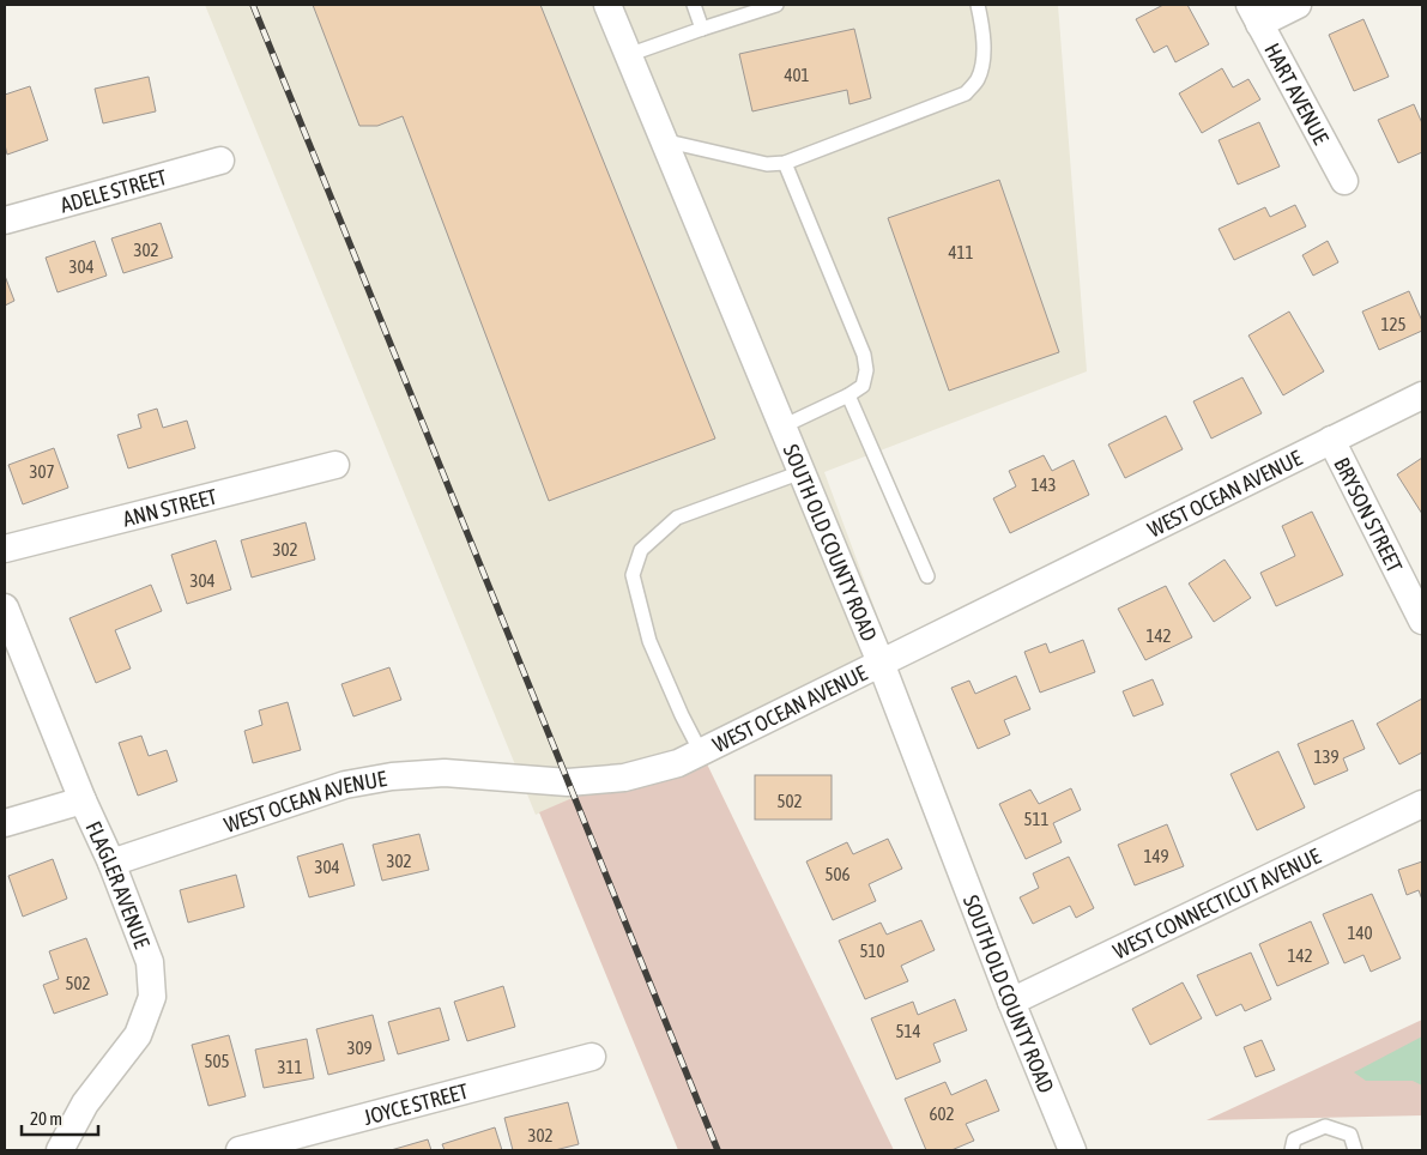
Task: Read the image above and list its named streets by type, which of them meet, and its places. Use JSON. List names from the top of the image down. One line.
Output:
{"streets":{"street":["HART AVENUE","ADELE STREET","WEST OCEAN AVENUE","ANN STREET","BRYSON STREET","SOUTH OLD COUNTY ROAD","FLAGLER AVENUE","WEST CONNECTICUT AVENUE","JOYCE STREET"]},"crossings":[["WEST OCEAN AVENUE","BRYSON STREET"],["WEST OCEAN AVENUE","SOUTH OLD COUNTY ROAD"],["WEST OCEAN AVENUE","FLAGLER AVENUE"],["SOUTH OLD COUNTY ROAD","WEST CONNECTICUT AVENUE"]],"house_numbers":["401","302","411","304","125","307","143","302","304","142","139","502","511","149","302","304","506","140","510","142","502","514","309","505","311","602","302"],"scale_bar":"20 m"}
